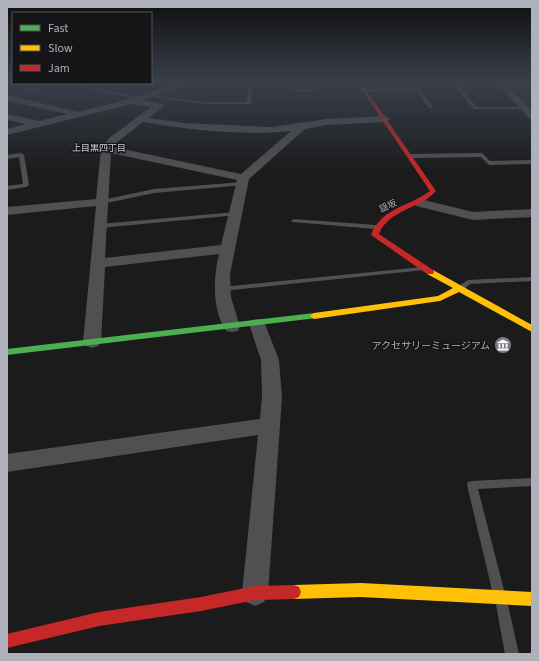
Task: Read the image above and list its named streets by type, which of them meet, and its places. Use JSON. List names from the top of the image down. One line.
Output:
{"streets":{"street":["謡坂"]},"districts":["上目黒四丁目"],"places":{"museum":["アクセサリーミュージアム"]},"legend":["Fast","Slow","Jam"]}
